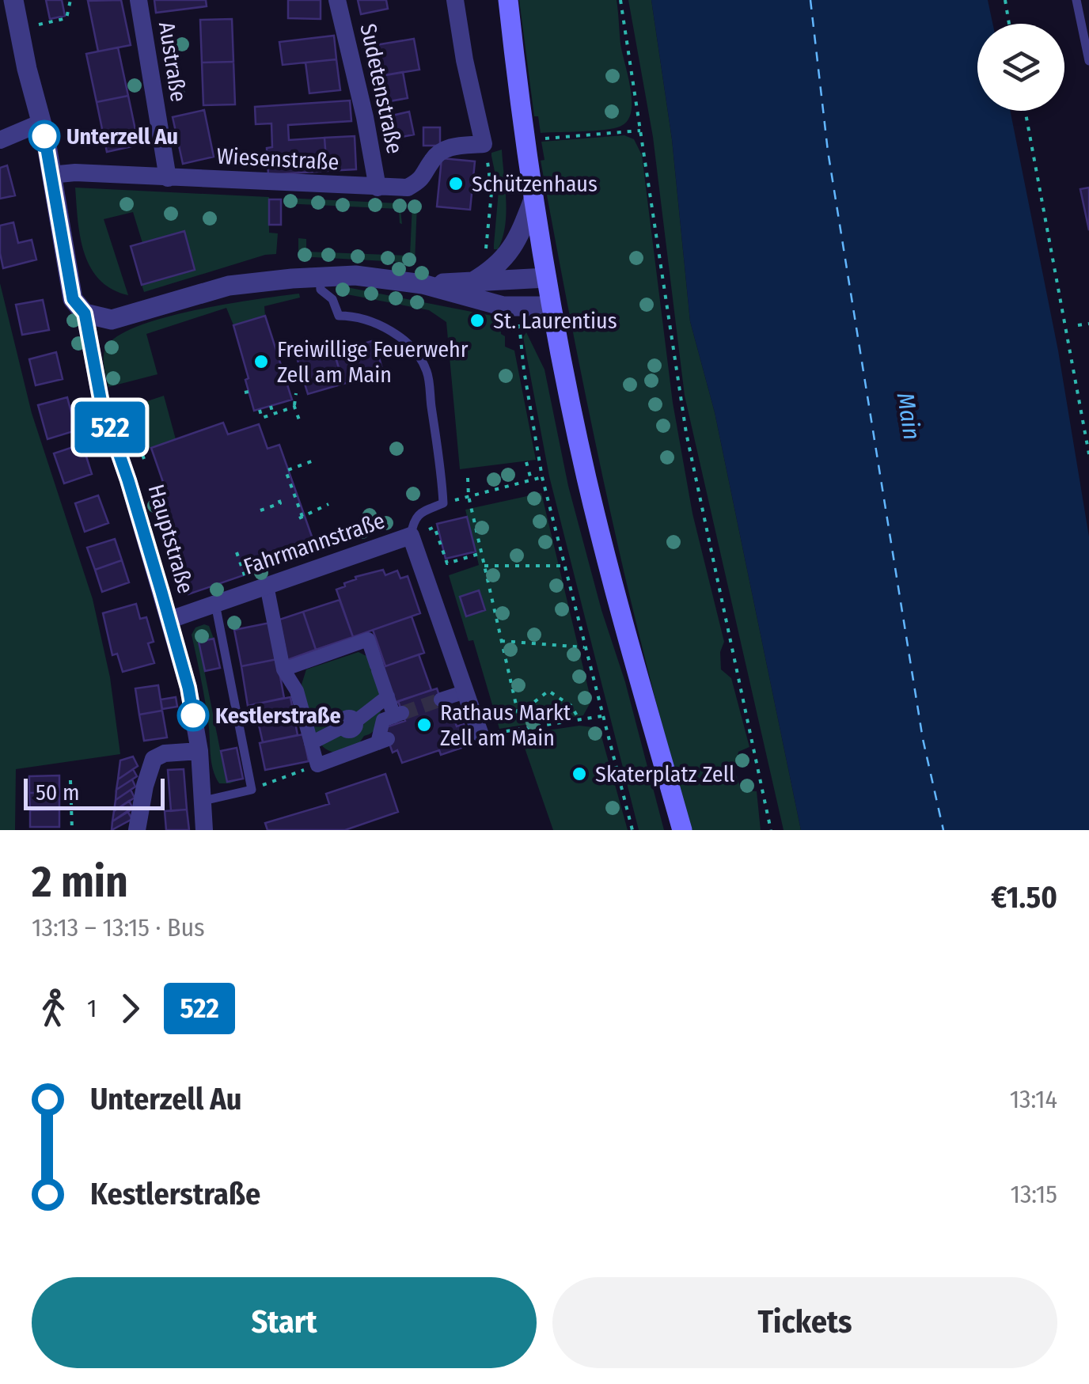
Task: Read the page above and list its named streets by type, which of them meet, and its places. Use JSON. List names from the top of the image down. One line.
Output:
{"streets":{"street":["Austraße","Sudetenstraße","Wiesenstraße","Hauptstraße","Fahrmannstraße"]},"crossings":[["Austraße","Wiesenstraße"],["Sudetenstraße","Wiesenstraße"],["Wiesenstraße","Hauptstraße"],["Hauptstraße","Fahrmannstraße"]],"water":["Main"],"places":["Unterzell Au","Schützenhaus","St. Laurentius","Freiwillige Feuerwehr Zell am Main","Kestlerstraße","Rathaus Markt Zell am Main","Skaterplatz Zell"],"lines":["bus line 522"],"scale_bar":"50 m","page":{"on_map":"522","scale":"50 m","heading":["2 min","13:13 – 13:15 · Bus","€1.50"],"legs":["1","522"],"list":[{"name":"Unterzell Au","value":"13:14"},{"name":"Kestlerstraße","value":"13:15"}],"buttons":["Start","Tickets"]}}
